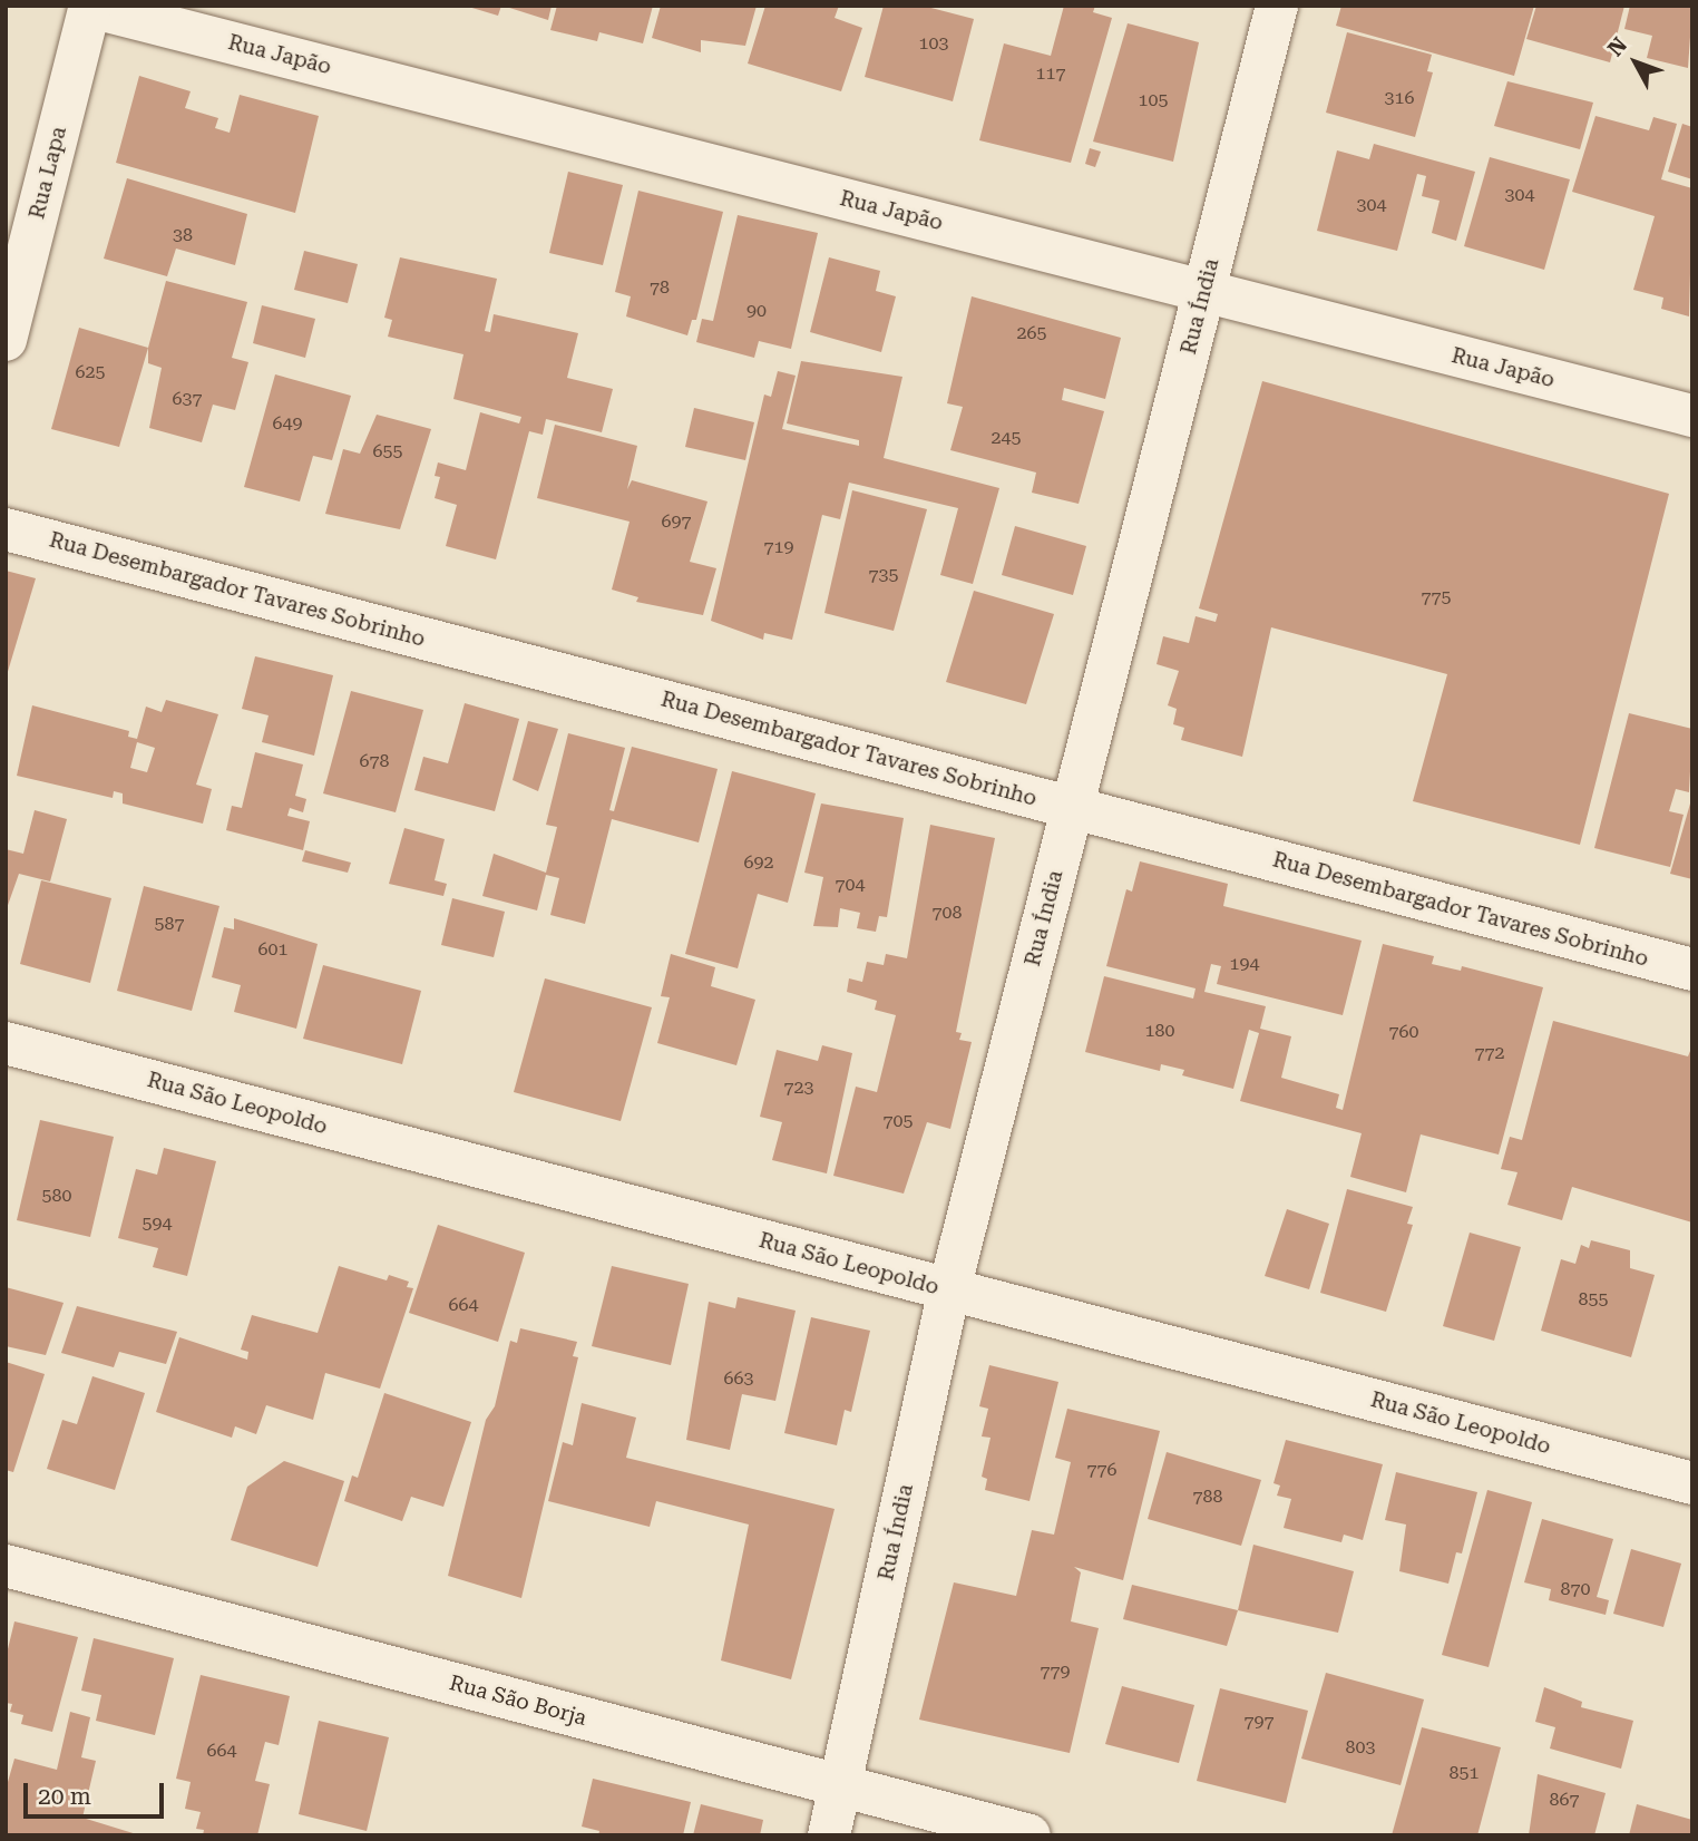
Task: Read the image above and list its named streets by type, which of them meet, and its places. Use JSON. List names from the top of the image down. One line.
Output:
{"streets":{"street":["Rua Japão","Rua Lapa","Rua Índia","Rua Desembargador Tavares Sobrinho","Rua São Leopoldo","Rua São Borja"]},"crossings":[["Rua Japão","Rua Lapa"],["Rua Japão","Rua Índia"],["Rua Índia","Rua Desembargador Tavares Sobrinho"],["Rua Índia","Rua São Leopoldo"],["Rua Índia","Rua São Borja"]],"house_numbers":["103","117","316","105","304","304","38","78","90","265","625","637","649","245","655","697","719","735","775","678","692","704","708","587","601","194","180","760","772","723","705","580","594","855","664","663","776","788","870","779","797","803","664","851","867"],"scale_bar":"20 m","north":"top left"}
